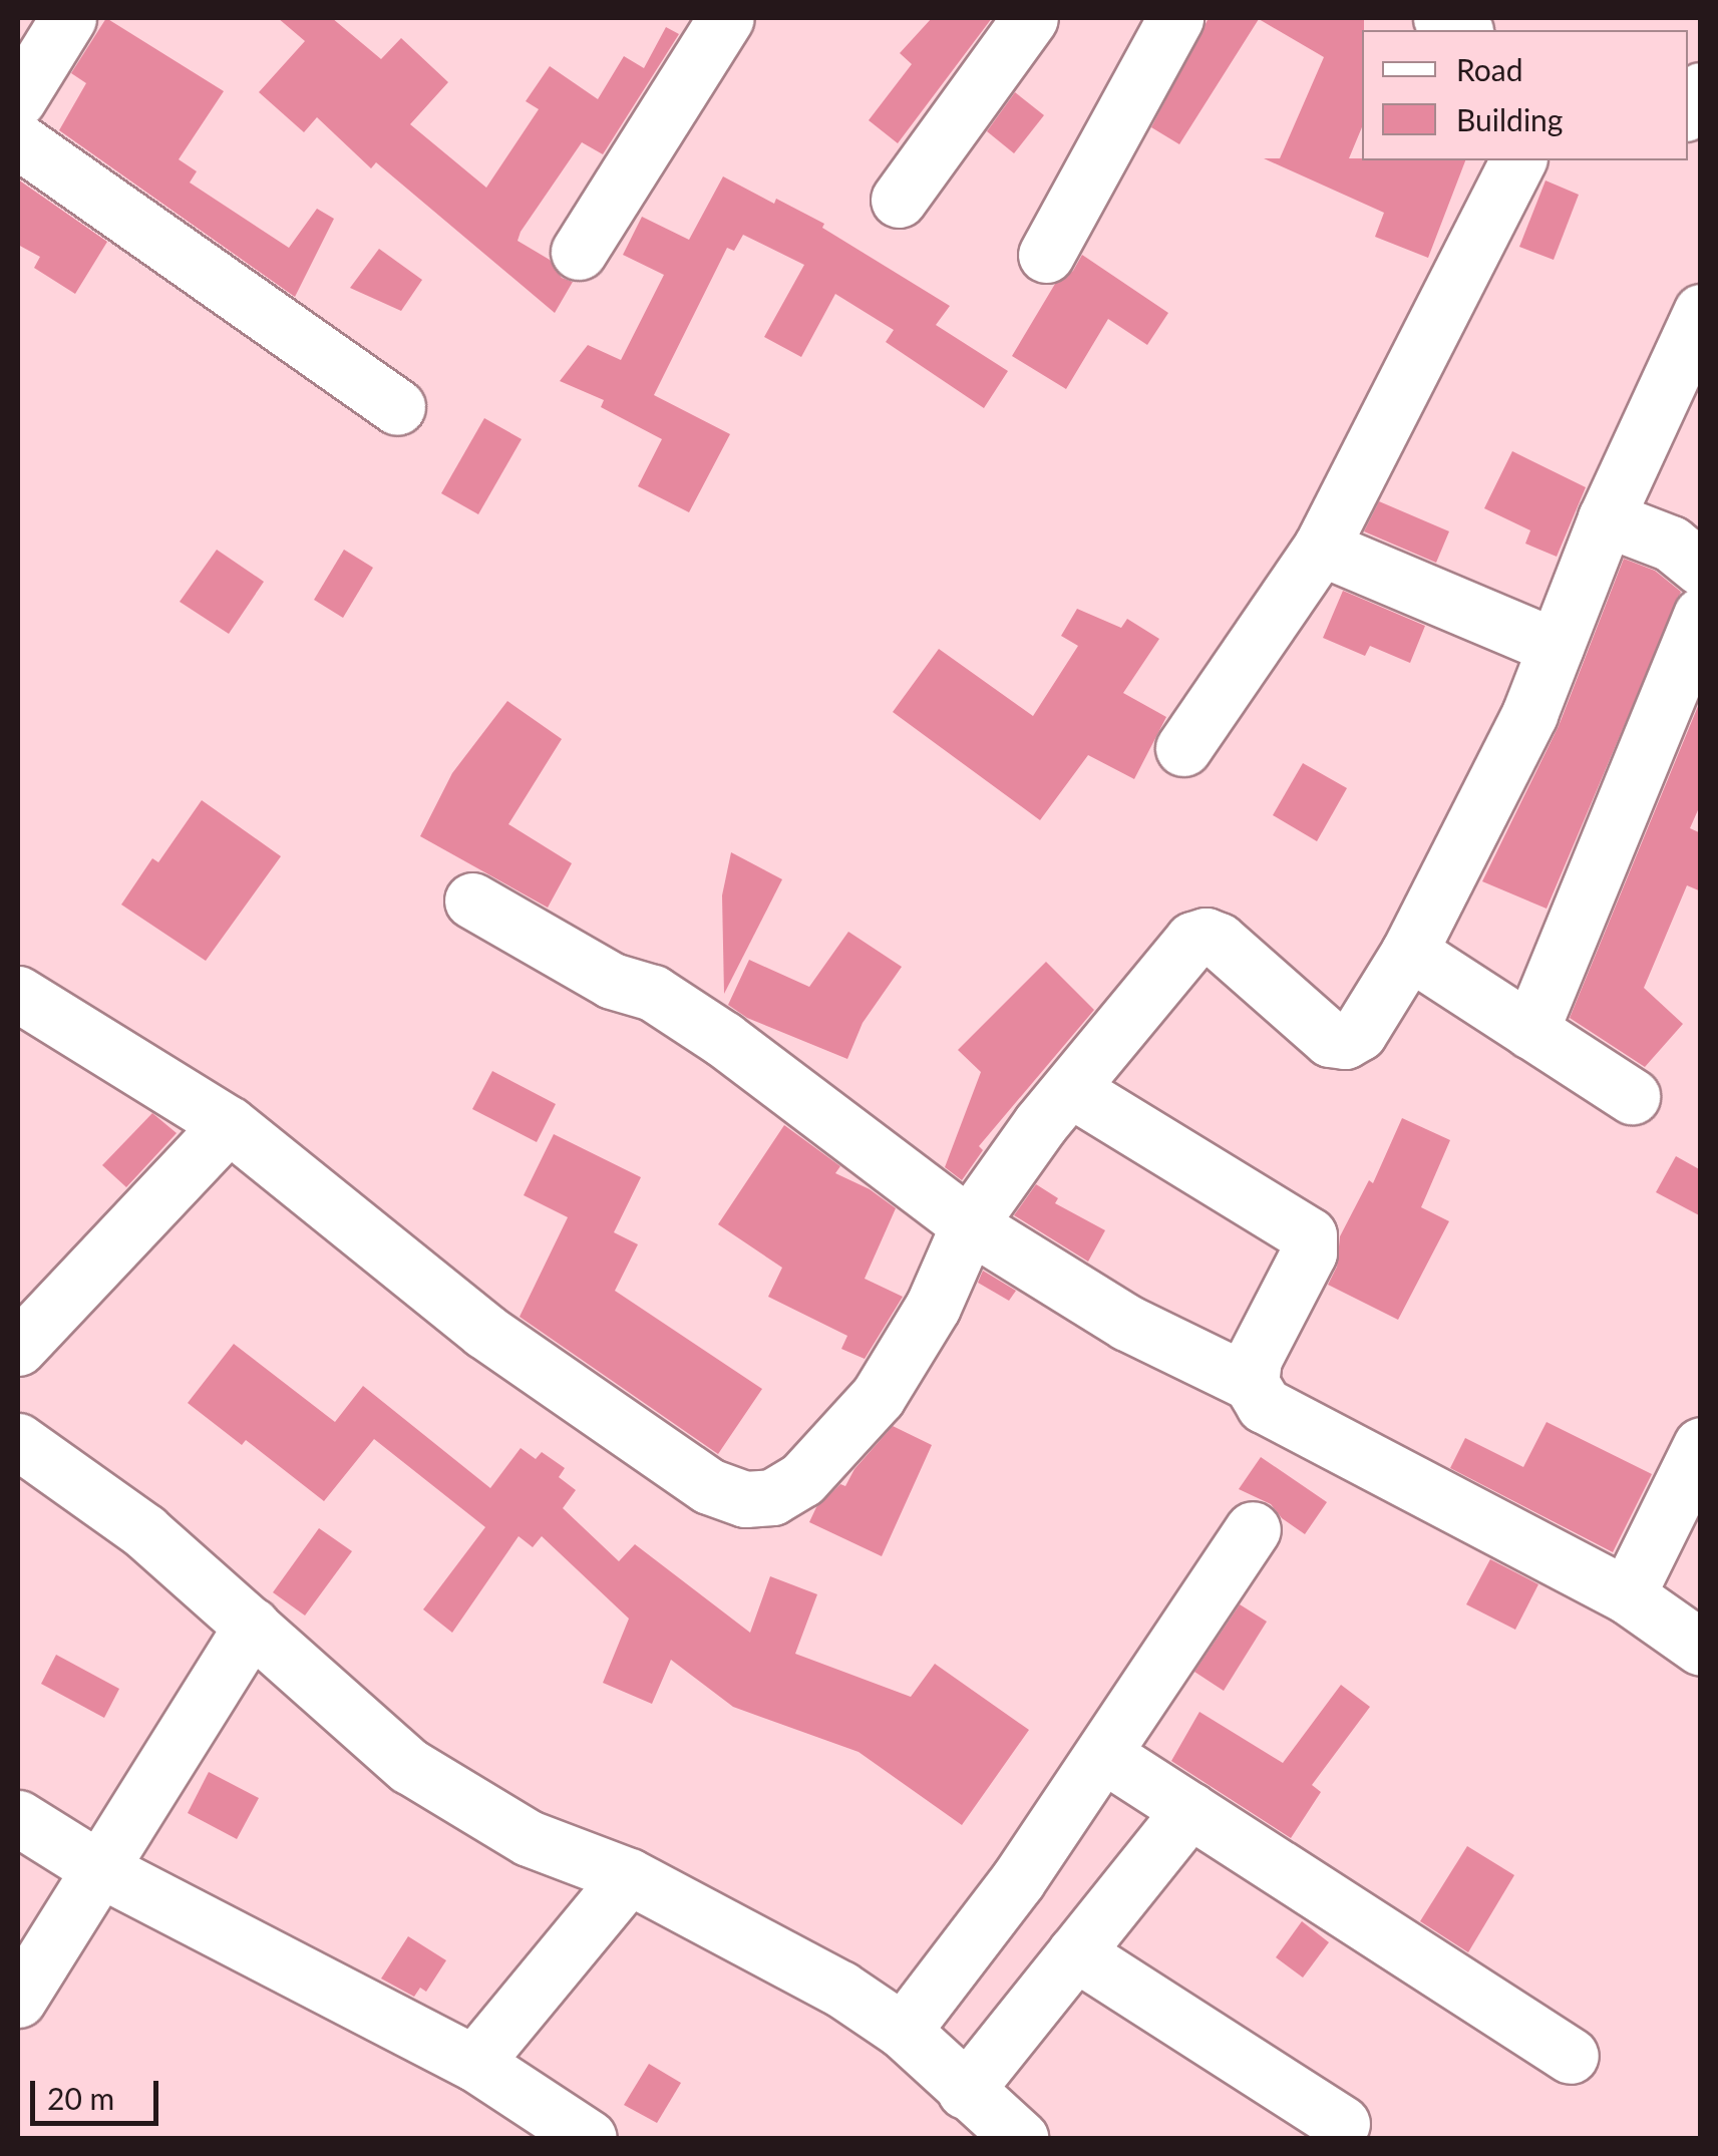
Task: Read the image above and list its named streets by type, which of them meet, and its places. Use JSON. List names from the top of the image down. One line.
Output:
{"legend":["Road","Building"],"scale_bar":"20 m"}
